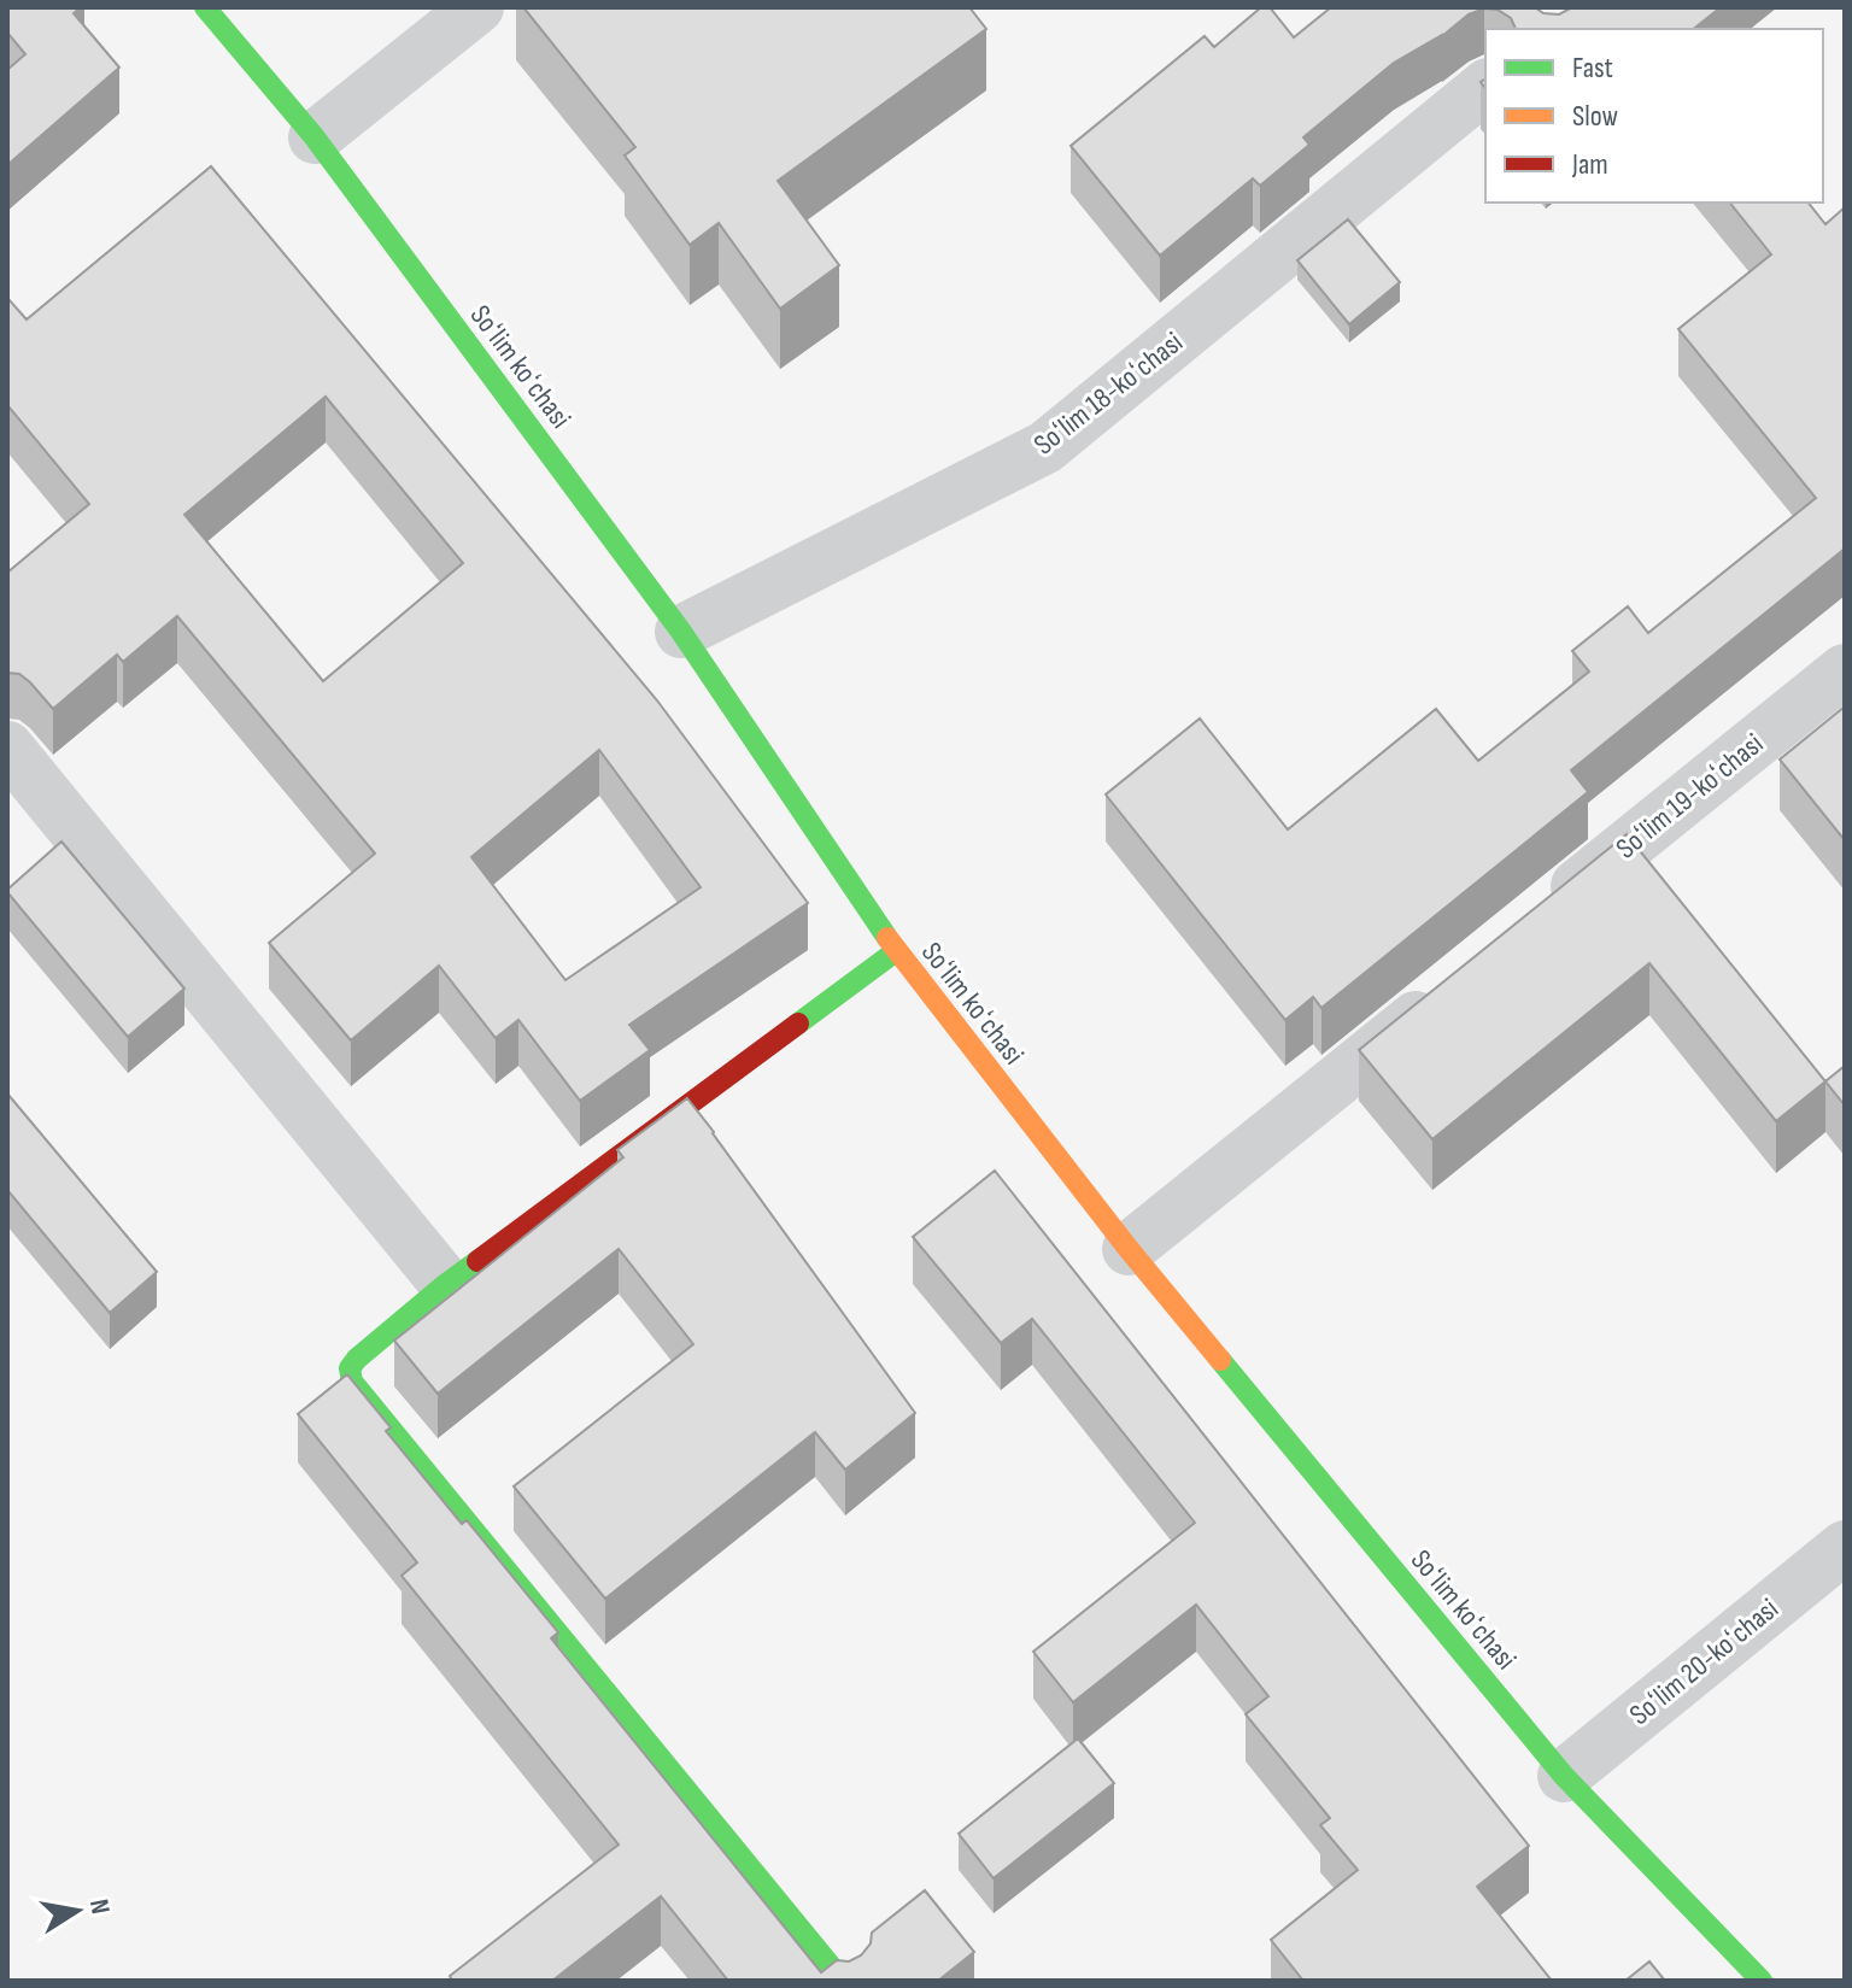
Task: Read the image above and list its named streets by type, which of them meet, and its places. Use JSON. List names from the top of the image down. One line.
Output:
{"streets":{"street":["Soʻlim koʻchasi","Soʻlim 18-koʻchasi","Soʻlim 19-koʻchasi","Soʻlim 20-koʻchasi"]},"crossings":[["Soʻlim koʻchasi","Soʻlim 18-koʻchasi"],["Soʻlim koʻchasi","Soʻlim 20-koʻchasi"]],"legend":["Fast","Slow","Jam"],"north":"right"}
